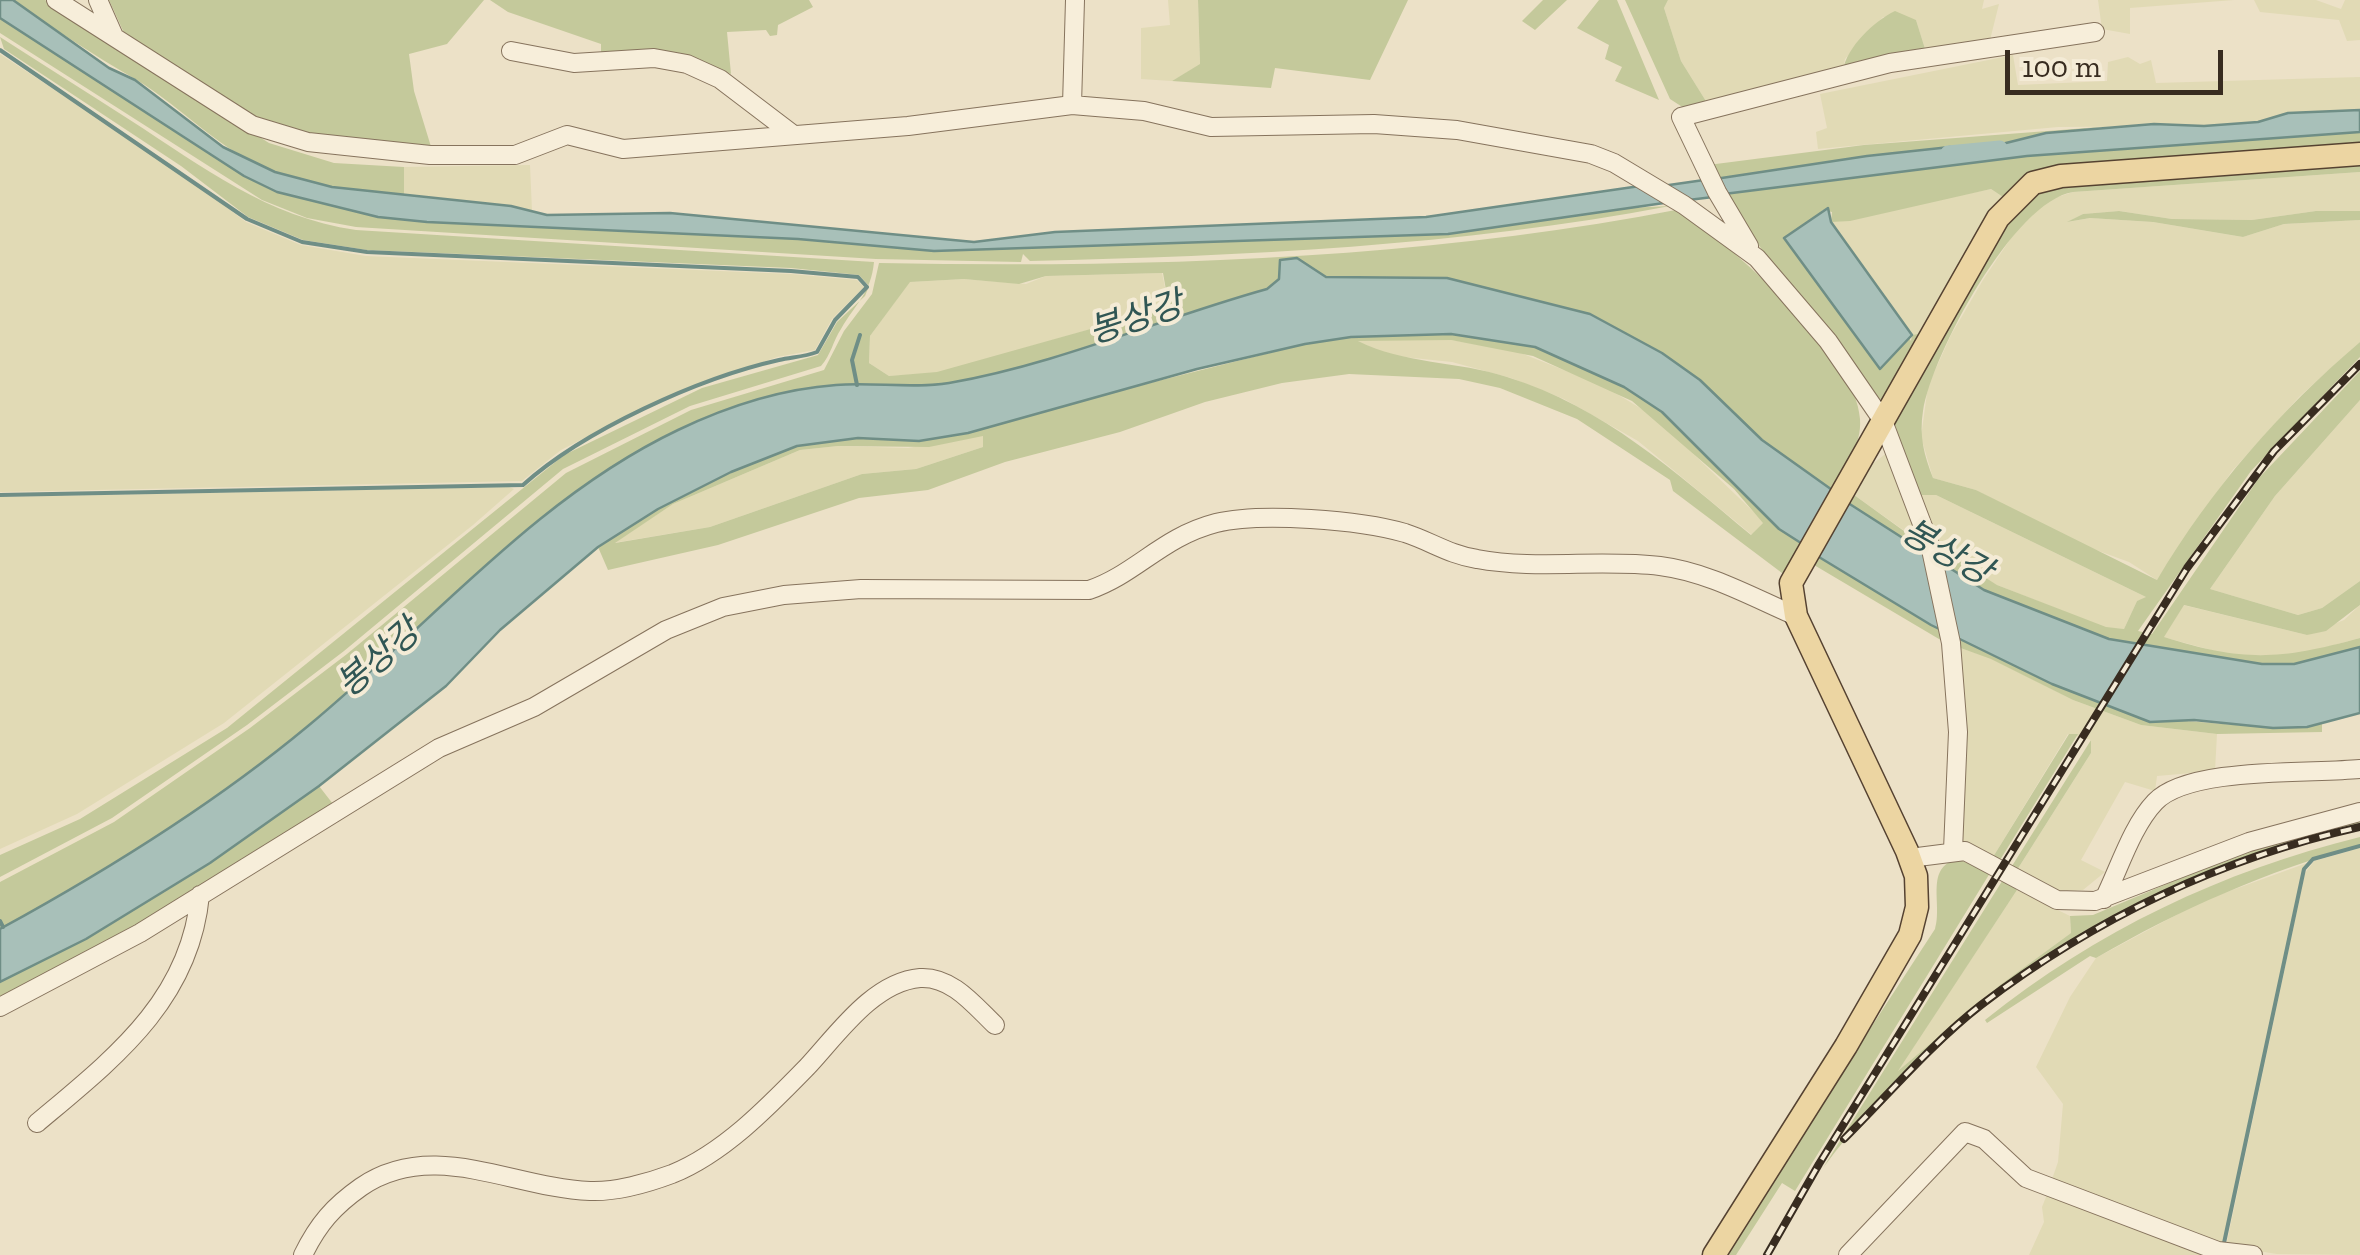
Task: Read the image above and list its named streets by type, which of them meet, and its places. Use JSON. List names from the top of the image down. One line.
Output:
{"water":["봉상강"],"scale_bar":"100 m"}
